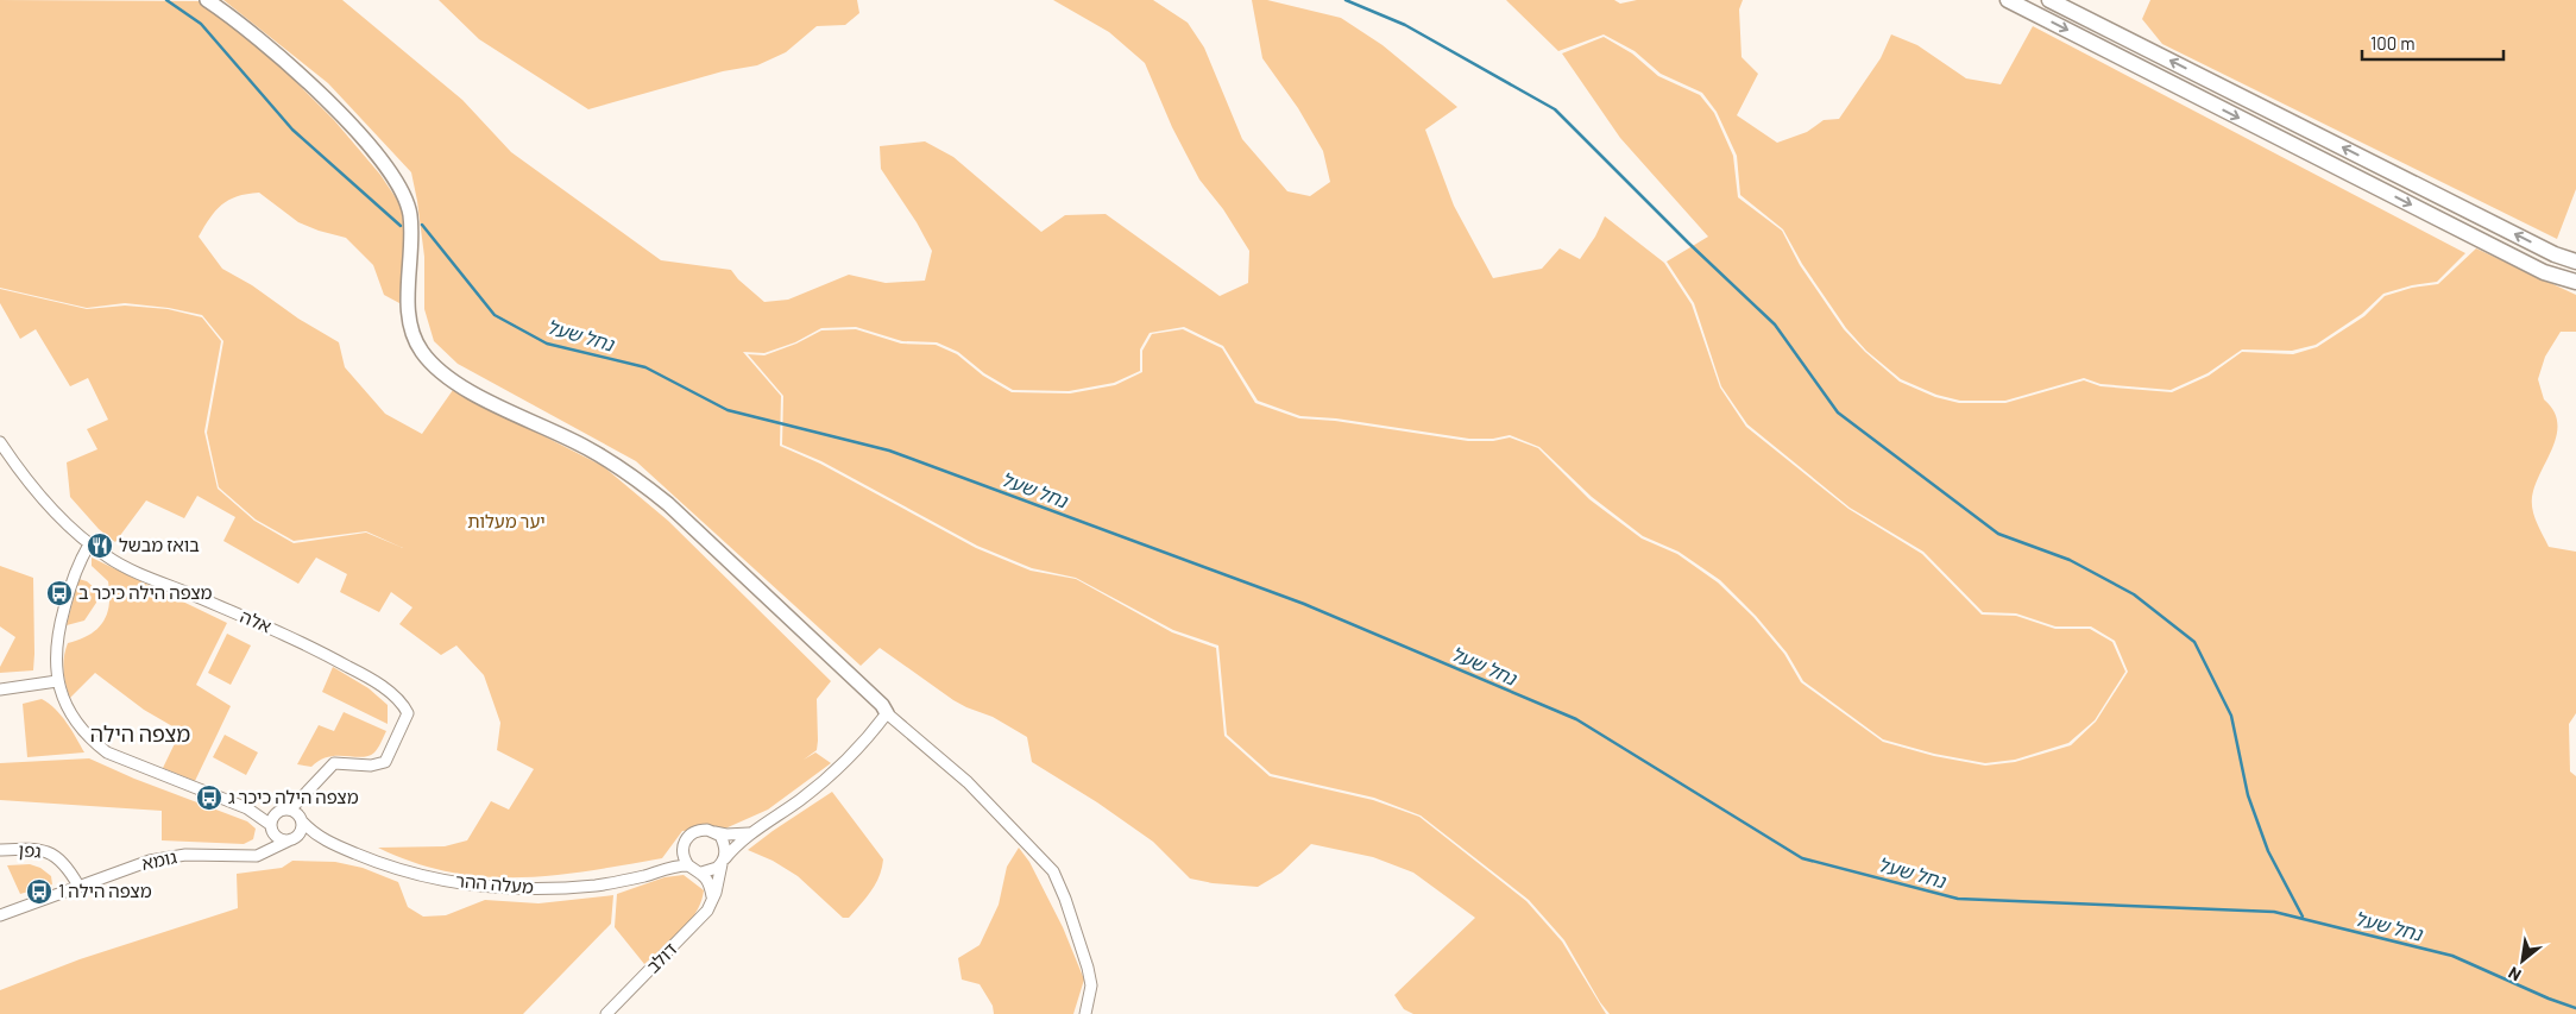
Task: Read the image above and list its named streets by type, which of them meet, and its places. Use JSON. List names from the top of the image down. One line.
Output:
{"streets":{"street":["אלה","גפן","גומא","מעלה ההר","דולב"]},"crossings":[["אלה","מעלה ההר"],["גפן","גומא"],["מעלה ההר","דולב"]],"districts":["מצפה הילה"],"water":["נחל שעל"],"parks":["יער מעלות"],"places":{"restaurant":["בואז מבשל"],"bus stop":["מצפה הילה כיכר ב","מצפה הילה כיכר ג","מצפה הילה 1"]},"scale_bar":"100 m","north":"bottom left"}
